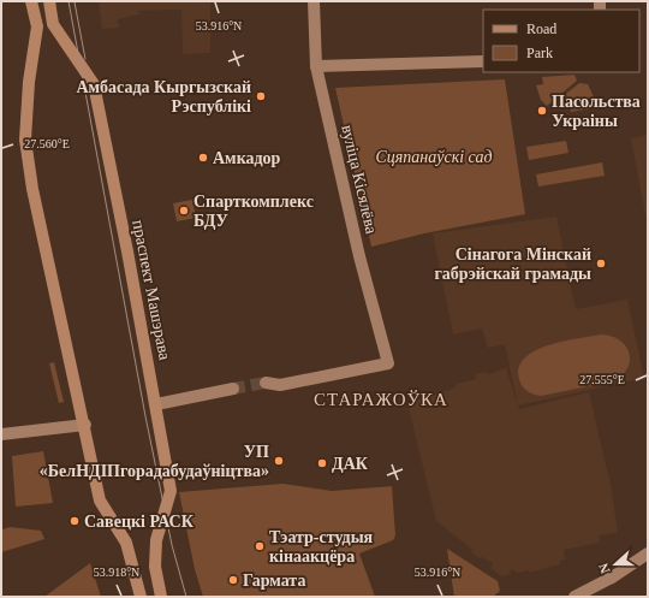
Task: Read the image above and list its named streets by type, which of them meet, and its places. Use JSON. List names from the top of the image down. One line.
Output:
{"streets":{"main road":["праспект Машэрава"],"street":["вуліца Кісялёва"]},"districts":["СТАРАЖОЎКА"],"parks":["Сцяпанаўскі сад"],"places":["Амбасада Кыргызскай Рэспублікі","Пасольства Украіны","Амкадор","Спарткомплекс БДУ","Сінагога Мінскай габрэйскай грамады","УП «БелНДІПгорадабудаўніцтва»","ДАК","Савецкі РАСК","Тэатр-студыя кінаакцёра","Гармата"],"legend":["Road","Park"],"north":"left","coordinates":["53.916°N","27.560°E","27.555°E","53.918°N"]}
